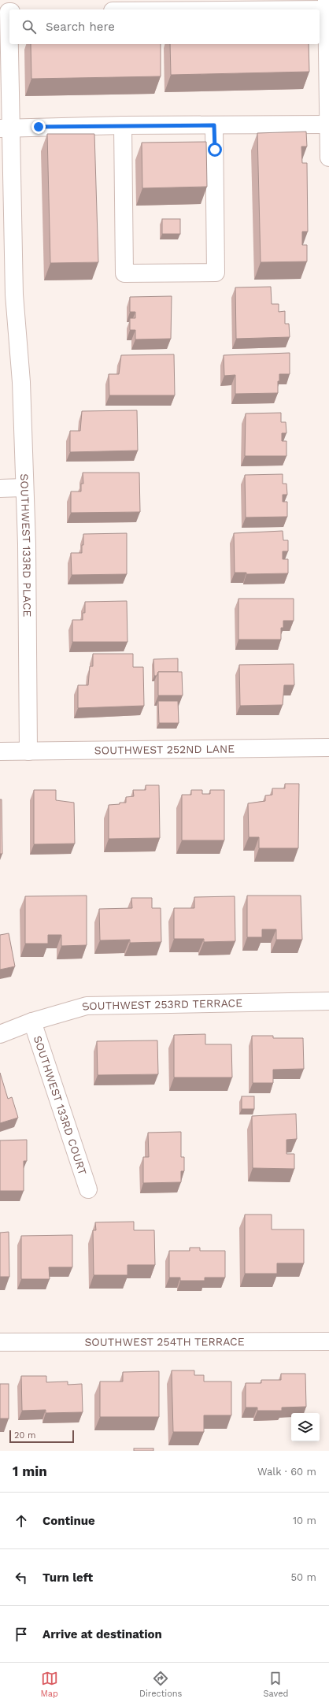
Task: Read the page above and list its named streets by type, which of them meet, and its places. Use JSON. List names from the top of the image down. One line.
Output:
{"streets":{"street":["SOUTHWEST 133RD PLACE","SOUTHWEST 252ND LANE","SOUTHWEST 253RD TERRACE","SOUTHWEST 133RD COURT","SOUTHWEST 254TH TERRACE"]},"crossings":[["SOUTHWEST 133RD PLACE","SOUTHWEST 252ND LANE"],["SOUTHWEST 253RD TERRACE","SOUTHWEST 133RD COURT"]],"scale_bar":"20 m","page":{"search":"Search here","scale":"20 m","heading":["1 min","Walk · 60 m"],"list":[["Continue","10 m"],["Turn left","50 m"],"Arrive at destination"],"nav":["Map","Directions","Saved"]}}
